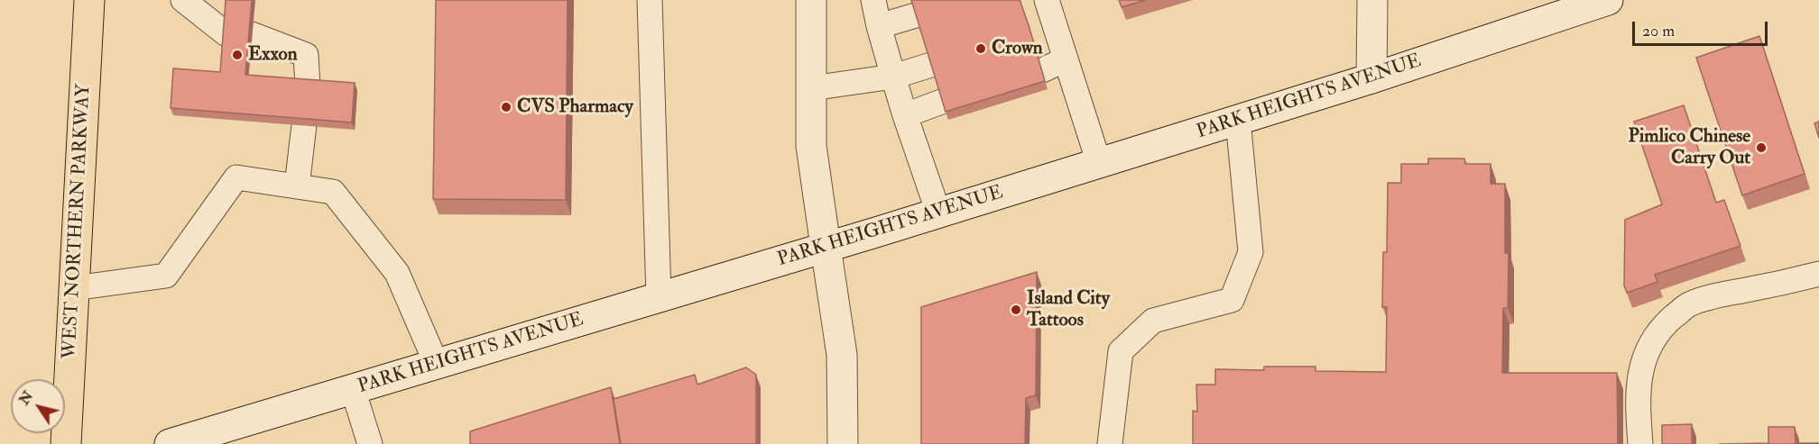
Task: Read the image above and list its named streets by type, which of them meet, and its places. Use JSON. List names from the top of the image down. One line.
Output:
{"streets":{"main road":["PARK HEIGHTS AVENUE","WEST NORTHERN PARKWAY"]},"places":["Crown","Exxon","CVS Pharmacy","Pimlico Chinese Carry Out","Island City Tattoos"],"scale_bar":"20 m","north":"top left"}
